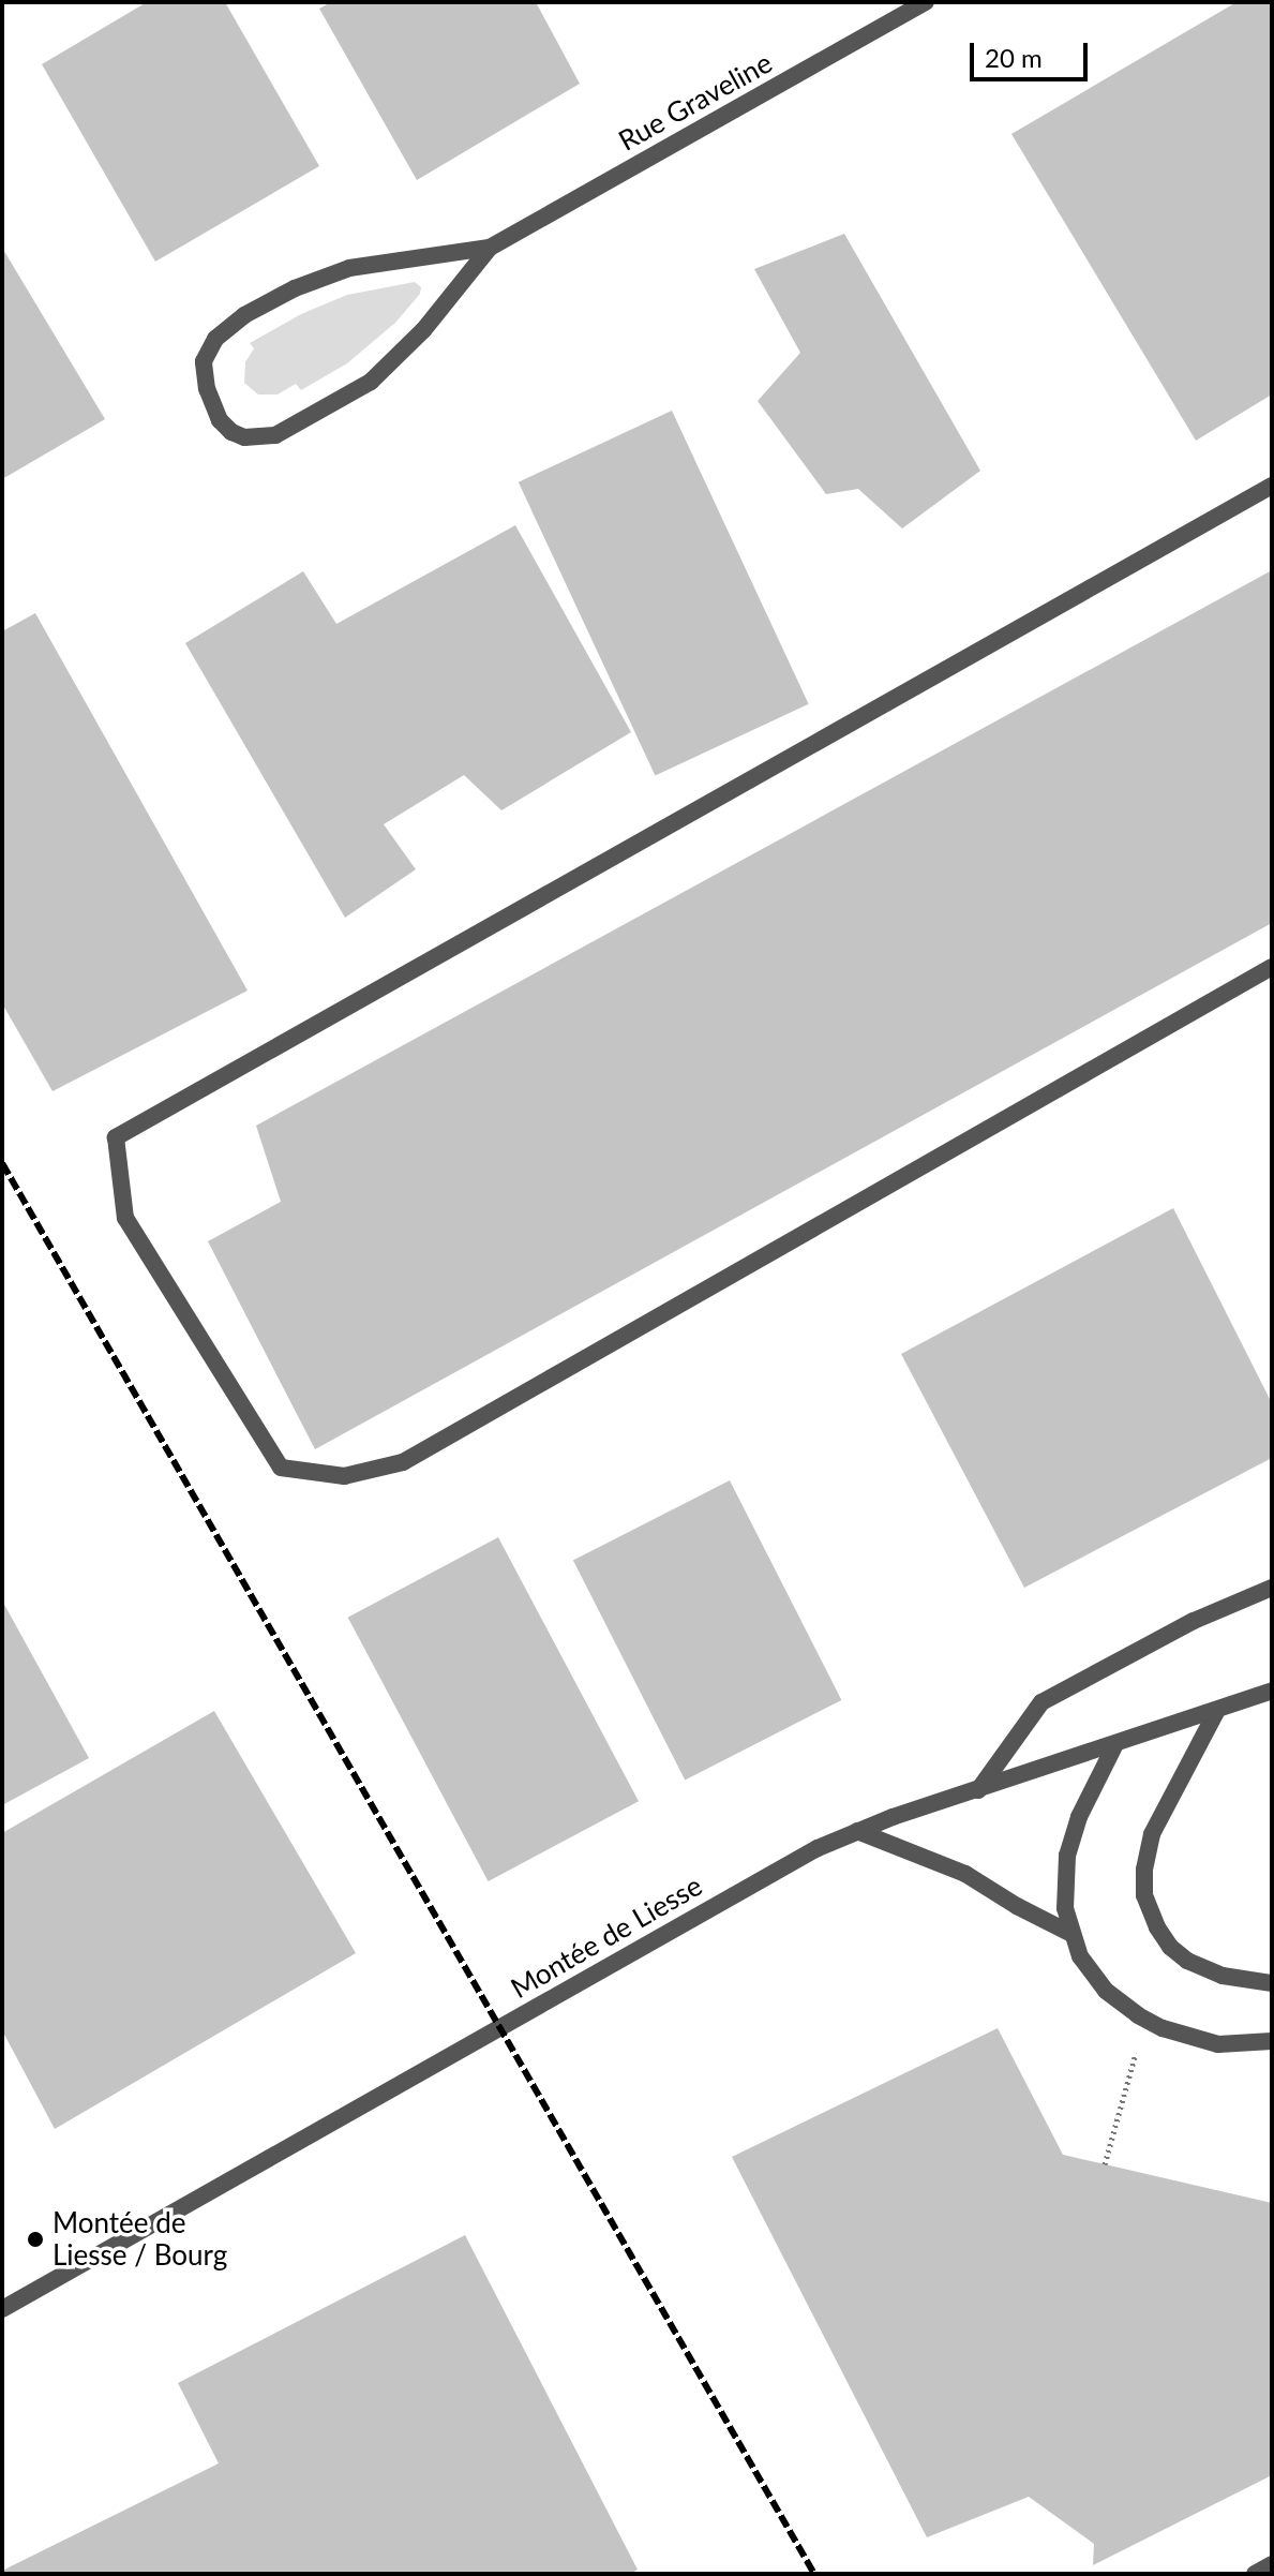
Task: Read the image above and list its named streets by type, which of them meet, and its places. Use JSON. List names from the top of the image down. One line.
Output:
{"streets":{"street":["Rue Graveline","Montée de Liesse"]},"places":["Montée de Liesse / Bourg"],"scale_bar":"20 m"}
